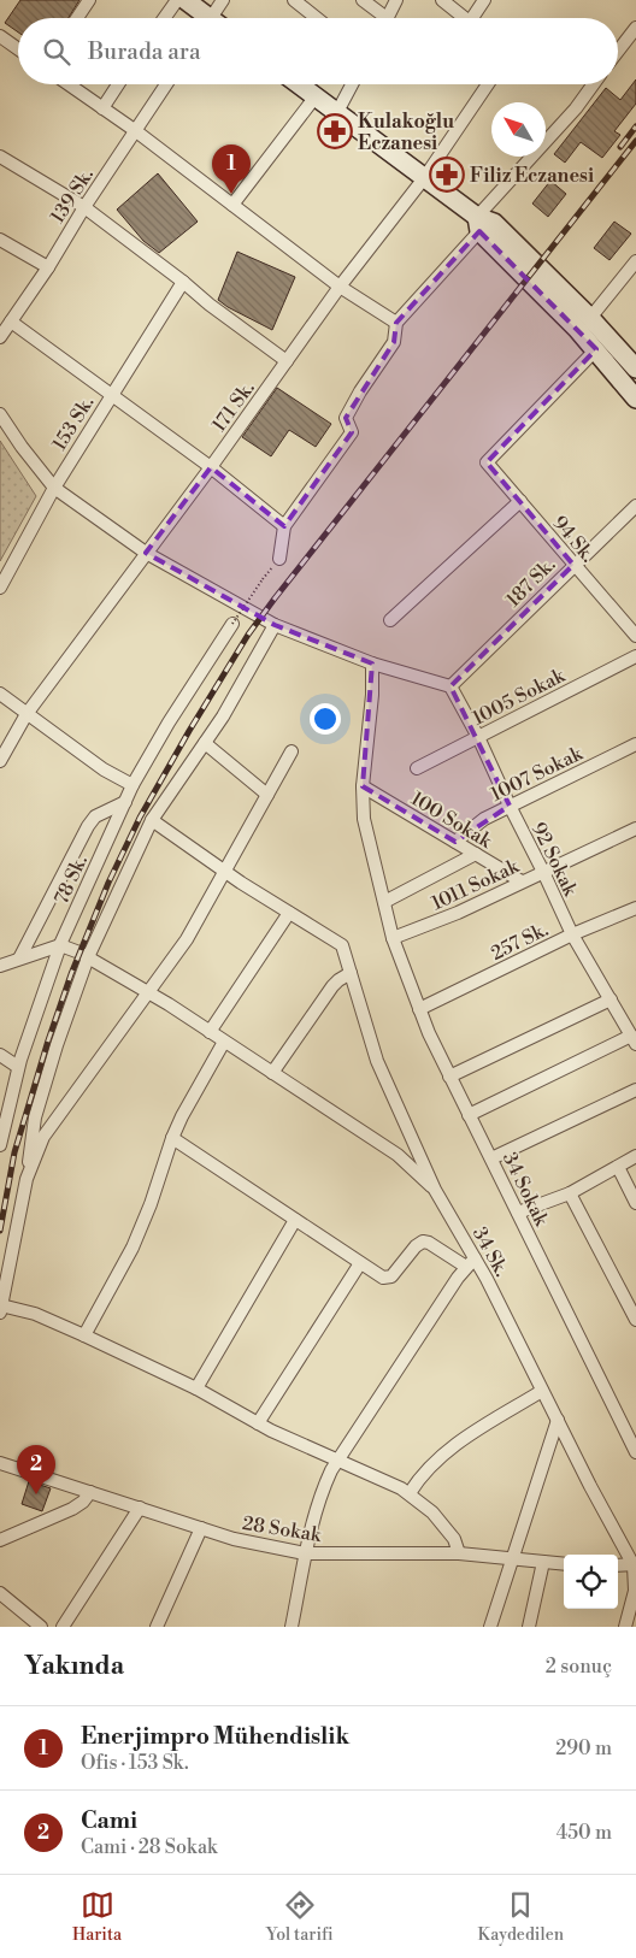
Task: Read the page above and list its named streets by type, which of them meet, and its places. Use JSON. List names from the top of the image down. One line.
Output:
{"streets":{"street":["139 Sk.","171 Sk.","153 Sk.","94 Sk.","187 Sk.","1005 Sokak","1007 Sokak","100 Sokak","92 Sokak","78 Sk.","1011 Sokak","257 Sk.","34 Sokak","34 Sk.","28 Sokak"]},"crossings":[["94 Sk.","187 Sk."],["187 Sk.","92 Sokak"],["1005 Sokak","92 Sokak"],["1007 Sokak","100 Sokak"],["1007 Sokak","92 Sokak"],["100 Sokak","1011 Sokak"],["100 Sokak","34 Sokak"],["92 Sokak","1011 Sokak"],["92 Sokak","257 Sk."],["1011 Sokak","34 Sokak"],["257 Sk.","34 Sokak"]],"places":{"pharmacy":["Kulakoğlu Eczanesi","Filiz Eczanesi"]},"north":"top left","page":{"search":"Burada ara","pins":["1","2"],"heading":["Yakında","2 sonuç"],"list":[{"mark":"1","name":"Enerjimpro Mühendislik","note":"Ofis · 153 Sk.","value":"290 m"},{"mark":"2","name":"Cami","note":"Cami · 28 Sokak","value":"450 m"}],"nav":["Harita","Yol tarifi","Kaydedilen"]}}
